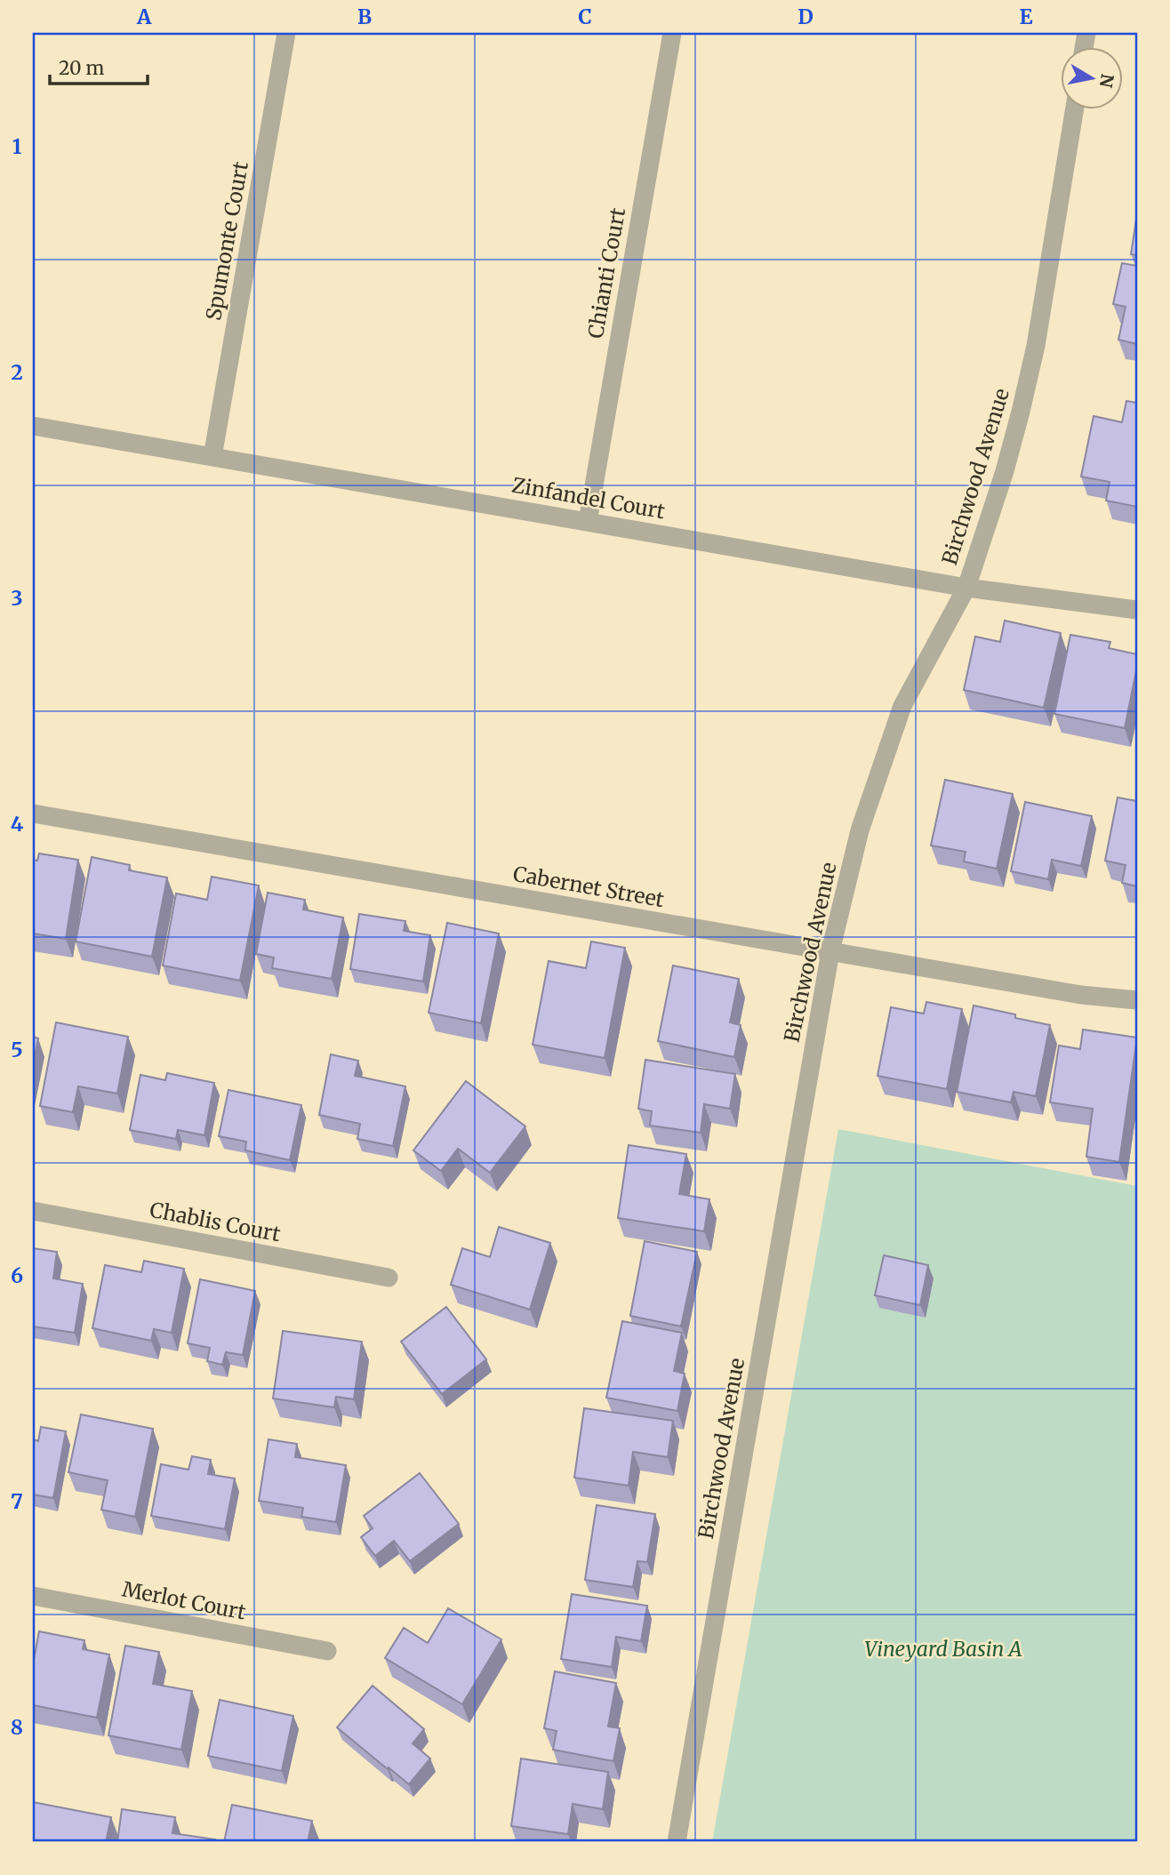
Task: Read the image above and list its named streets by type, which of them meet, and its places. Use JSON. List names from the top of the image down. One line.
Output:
{"streets":{"street":["Spumonte Court","Chianti Court","Birchwood Avenue","Zinfandel Court","Cabernet Street","Chablis Court","Merlot Court"]},"crossings":[["Spumonte Court","Zinfandel Court"],["Chianti Court","Zinfandel Court"],["Birchwood Avenue","Zinfandel Court"],["Birchwood Avenue","Cabernet Street"]],"parks":["Vineyard Basin A"],"scale_bar":"20 m","north":"right","grid":{"columns":["A","B","C","D","E"],"rows":["1","2","3","4","5","6","7","8"]}}
